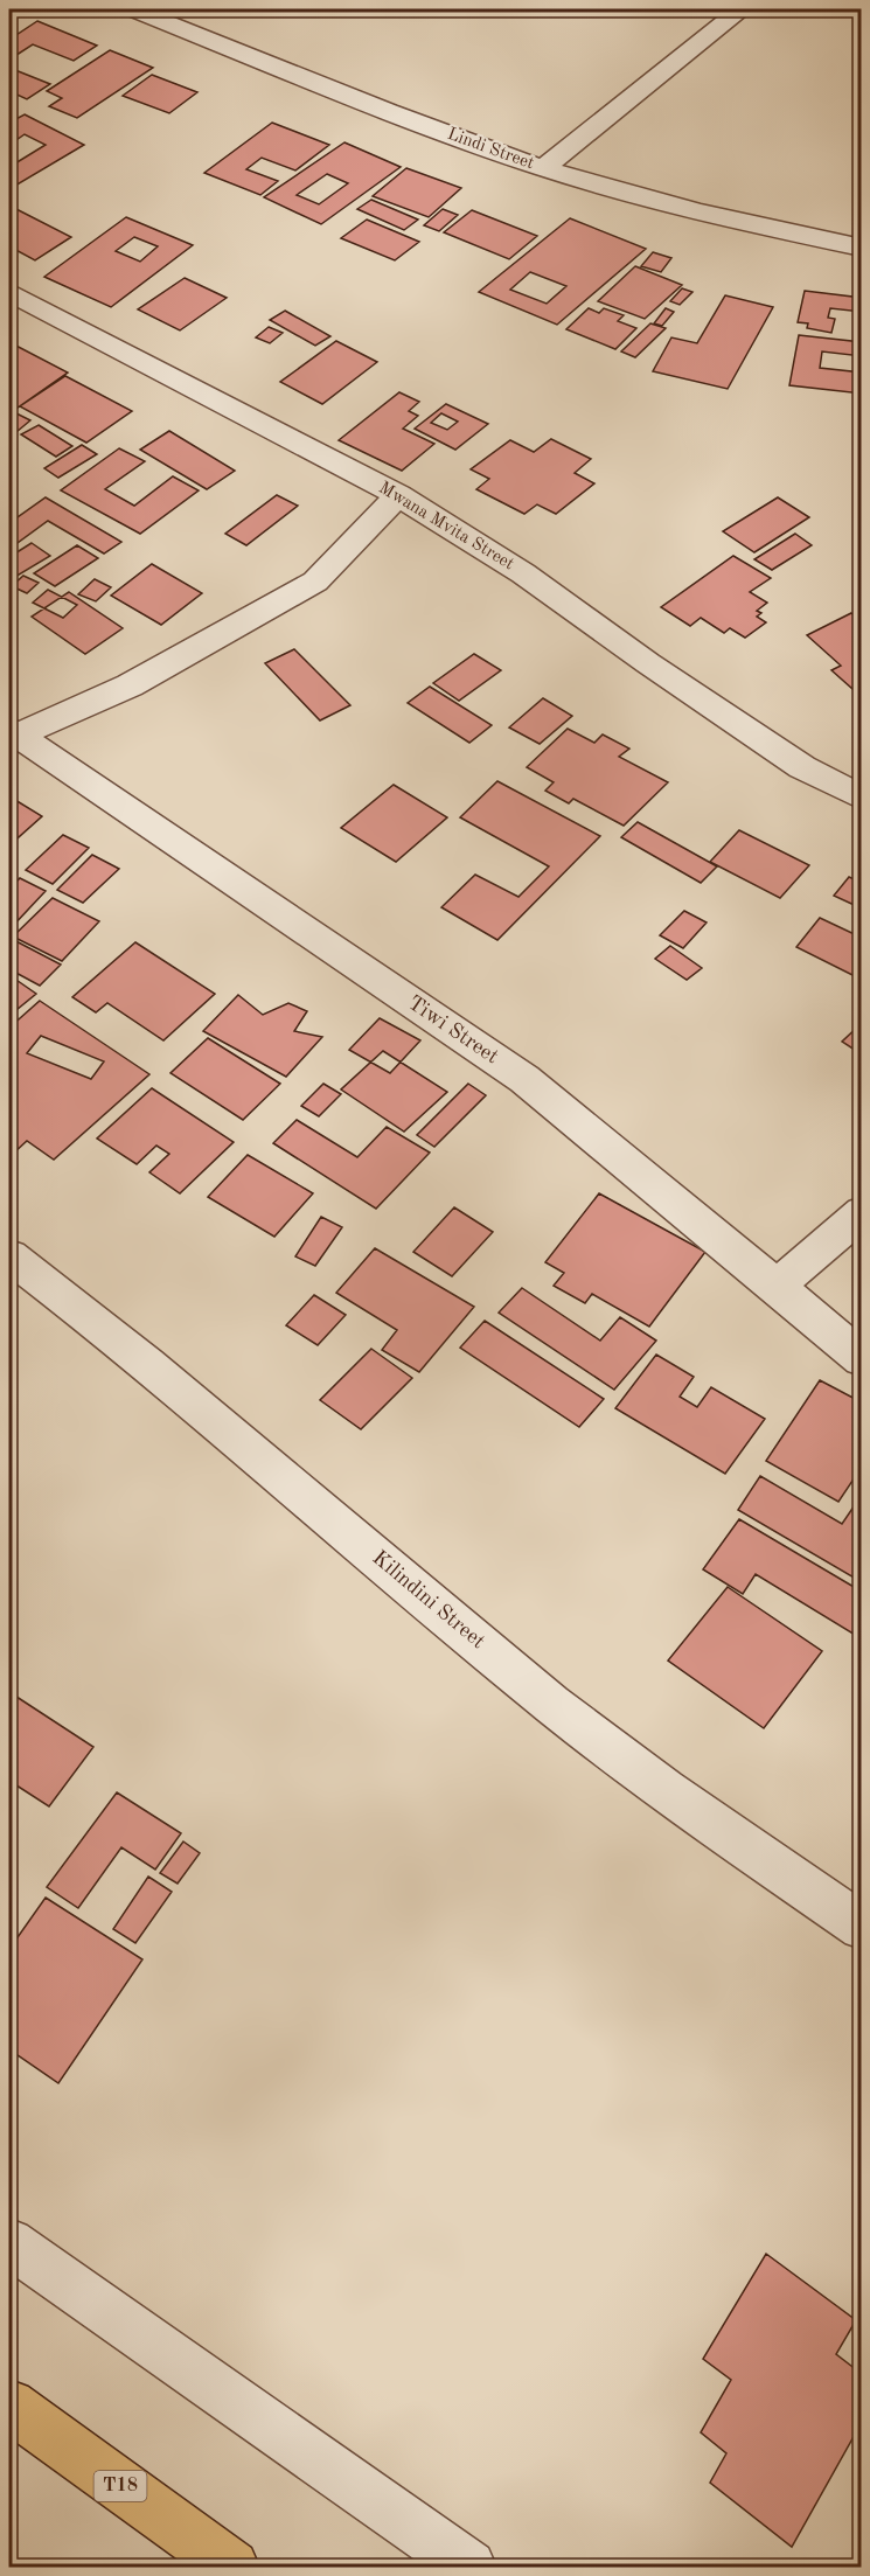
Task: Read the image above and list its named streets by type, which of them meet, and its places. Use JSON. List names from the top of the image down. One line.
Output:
{"streets":{"main road":["T18"],"street":["Lindi Street","Mwana Mvita Street","Tiwi Street","Kilindini Street"]},"crossings":[["Mwana Mvita Street","Tiwi Street"]]}
